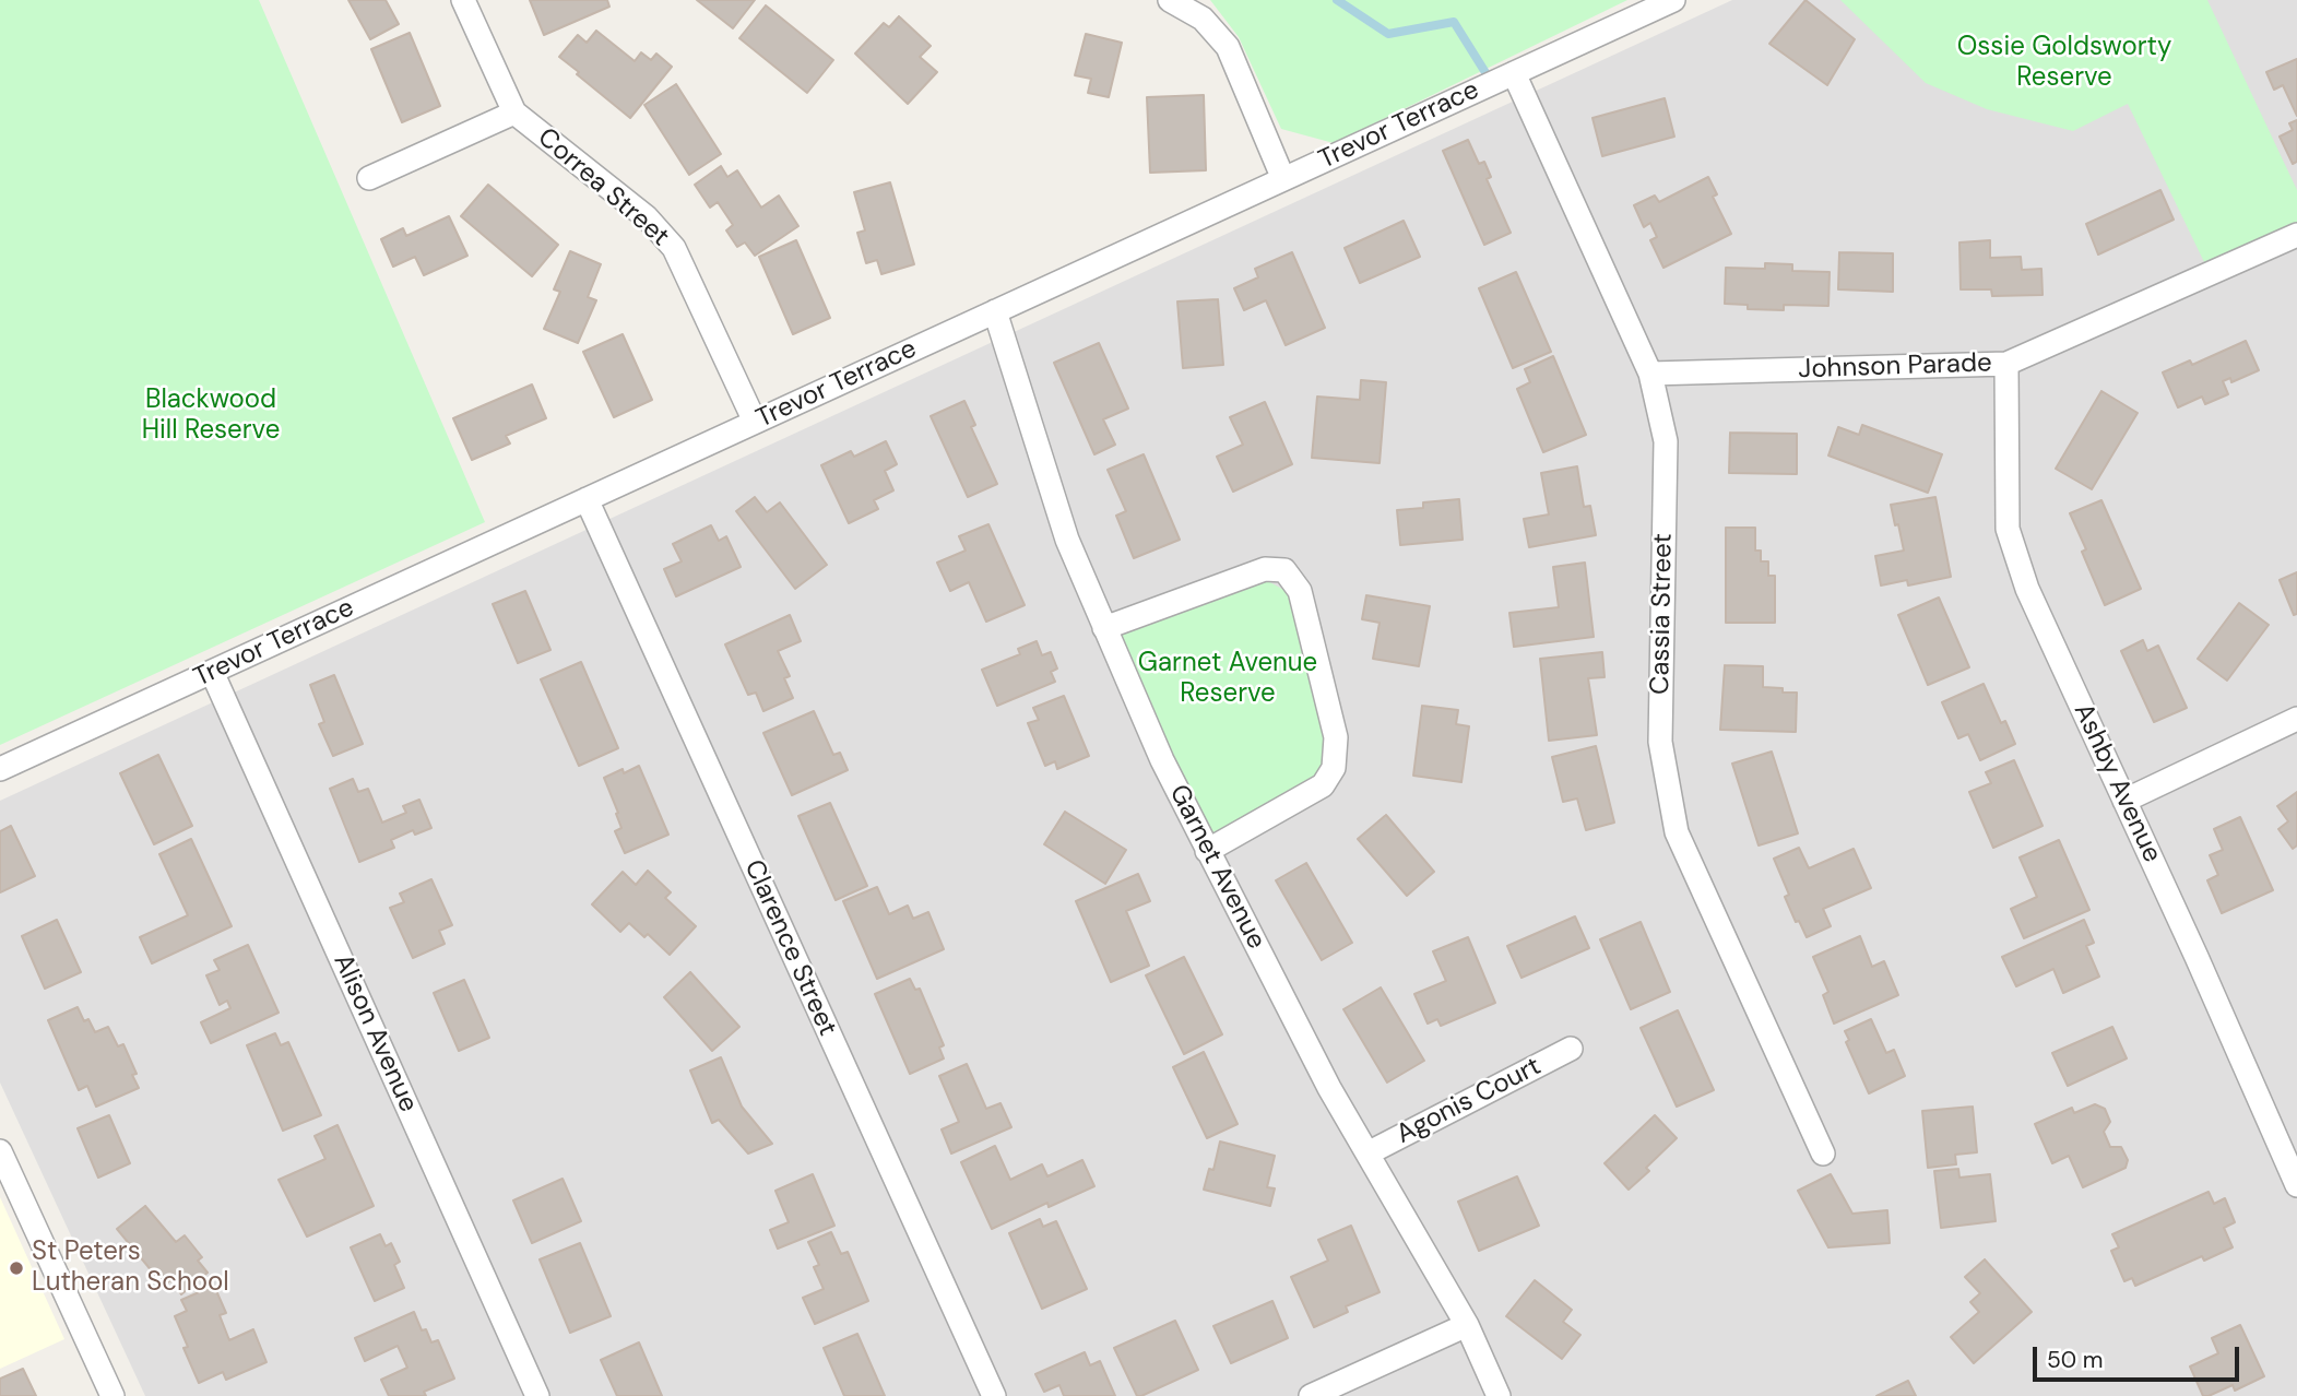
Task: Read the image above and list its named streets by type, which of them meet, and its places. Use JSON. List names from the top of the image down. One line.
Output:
{"streets":{"street":["Trevor Terrace","Correa Street","Johnson Parade","Cassia Street","Ashby Avenue","Garnet Avenue","Clarence Street","Alison Avenue","Agonis Court"]},"crossings":[["Trevor Terrace","Correa Street"],["Trevor Terrace","Cassia Street"],["Trevor Terrace","Garnet Avenue"],["Trevor Terrace","Clarence Street"],["Trevor Terrace","Alison Avenue"],["Johnson Parade","Cassia Street"],["Johnson Parade","Ashby Avenue"],["Garnet Avenue","Agonis Court"]],"parks":["Ossie Goldsworty Reserve","Blackwood Hill Reserve","Garnet Avenue Reserve"],"places":["St Peters Lutheran School"],"scale_bar":"50 m"}
